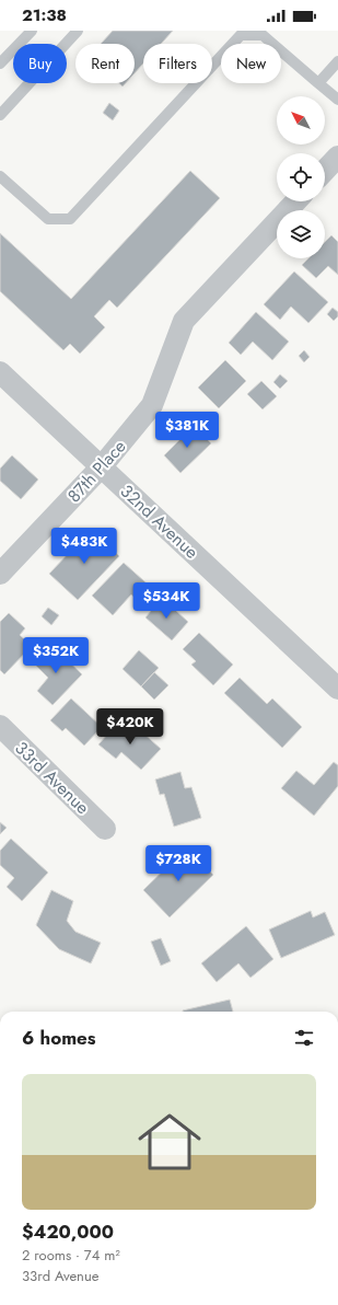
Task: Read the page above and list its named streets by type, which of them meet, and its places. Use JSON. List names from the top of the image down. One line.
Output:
{"streets":{"street":["87th Place","32nd Avenue","33rd Avenue"]},"crossings":[["87th Place","32nd Avenue"]],"north":"top left","page":{"status":"21:38","chip":["Buy","Rent","Filters","New"],"price":["$381K","$483K","$534K","$352K","$420K","$728K"],"heading":"6 homes","list":[{"name":"$420,000","note":"2 rooms · 74 m² · 33rd Avenue"}]}}
